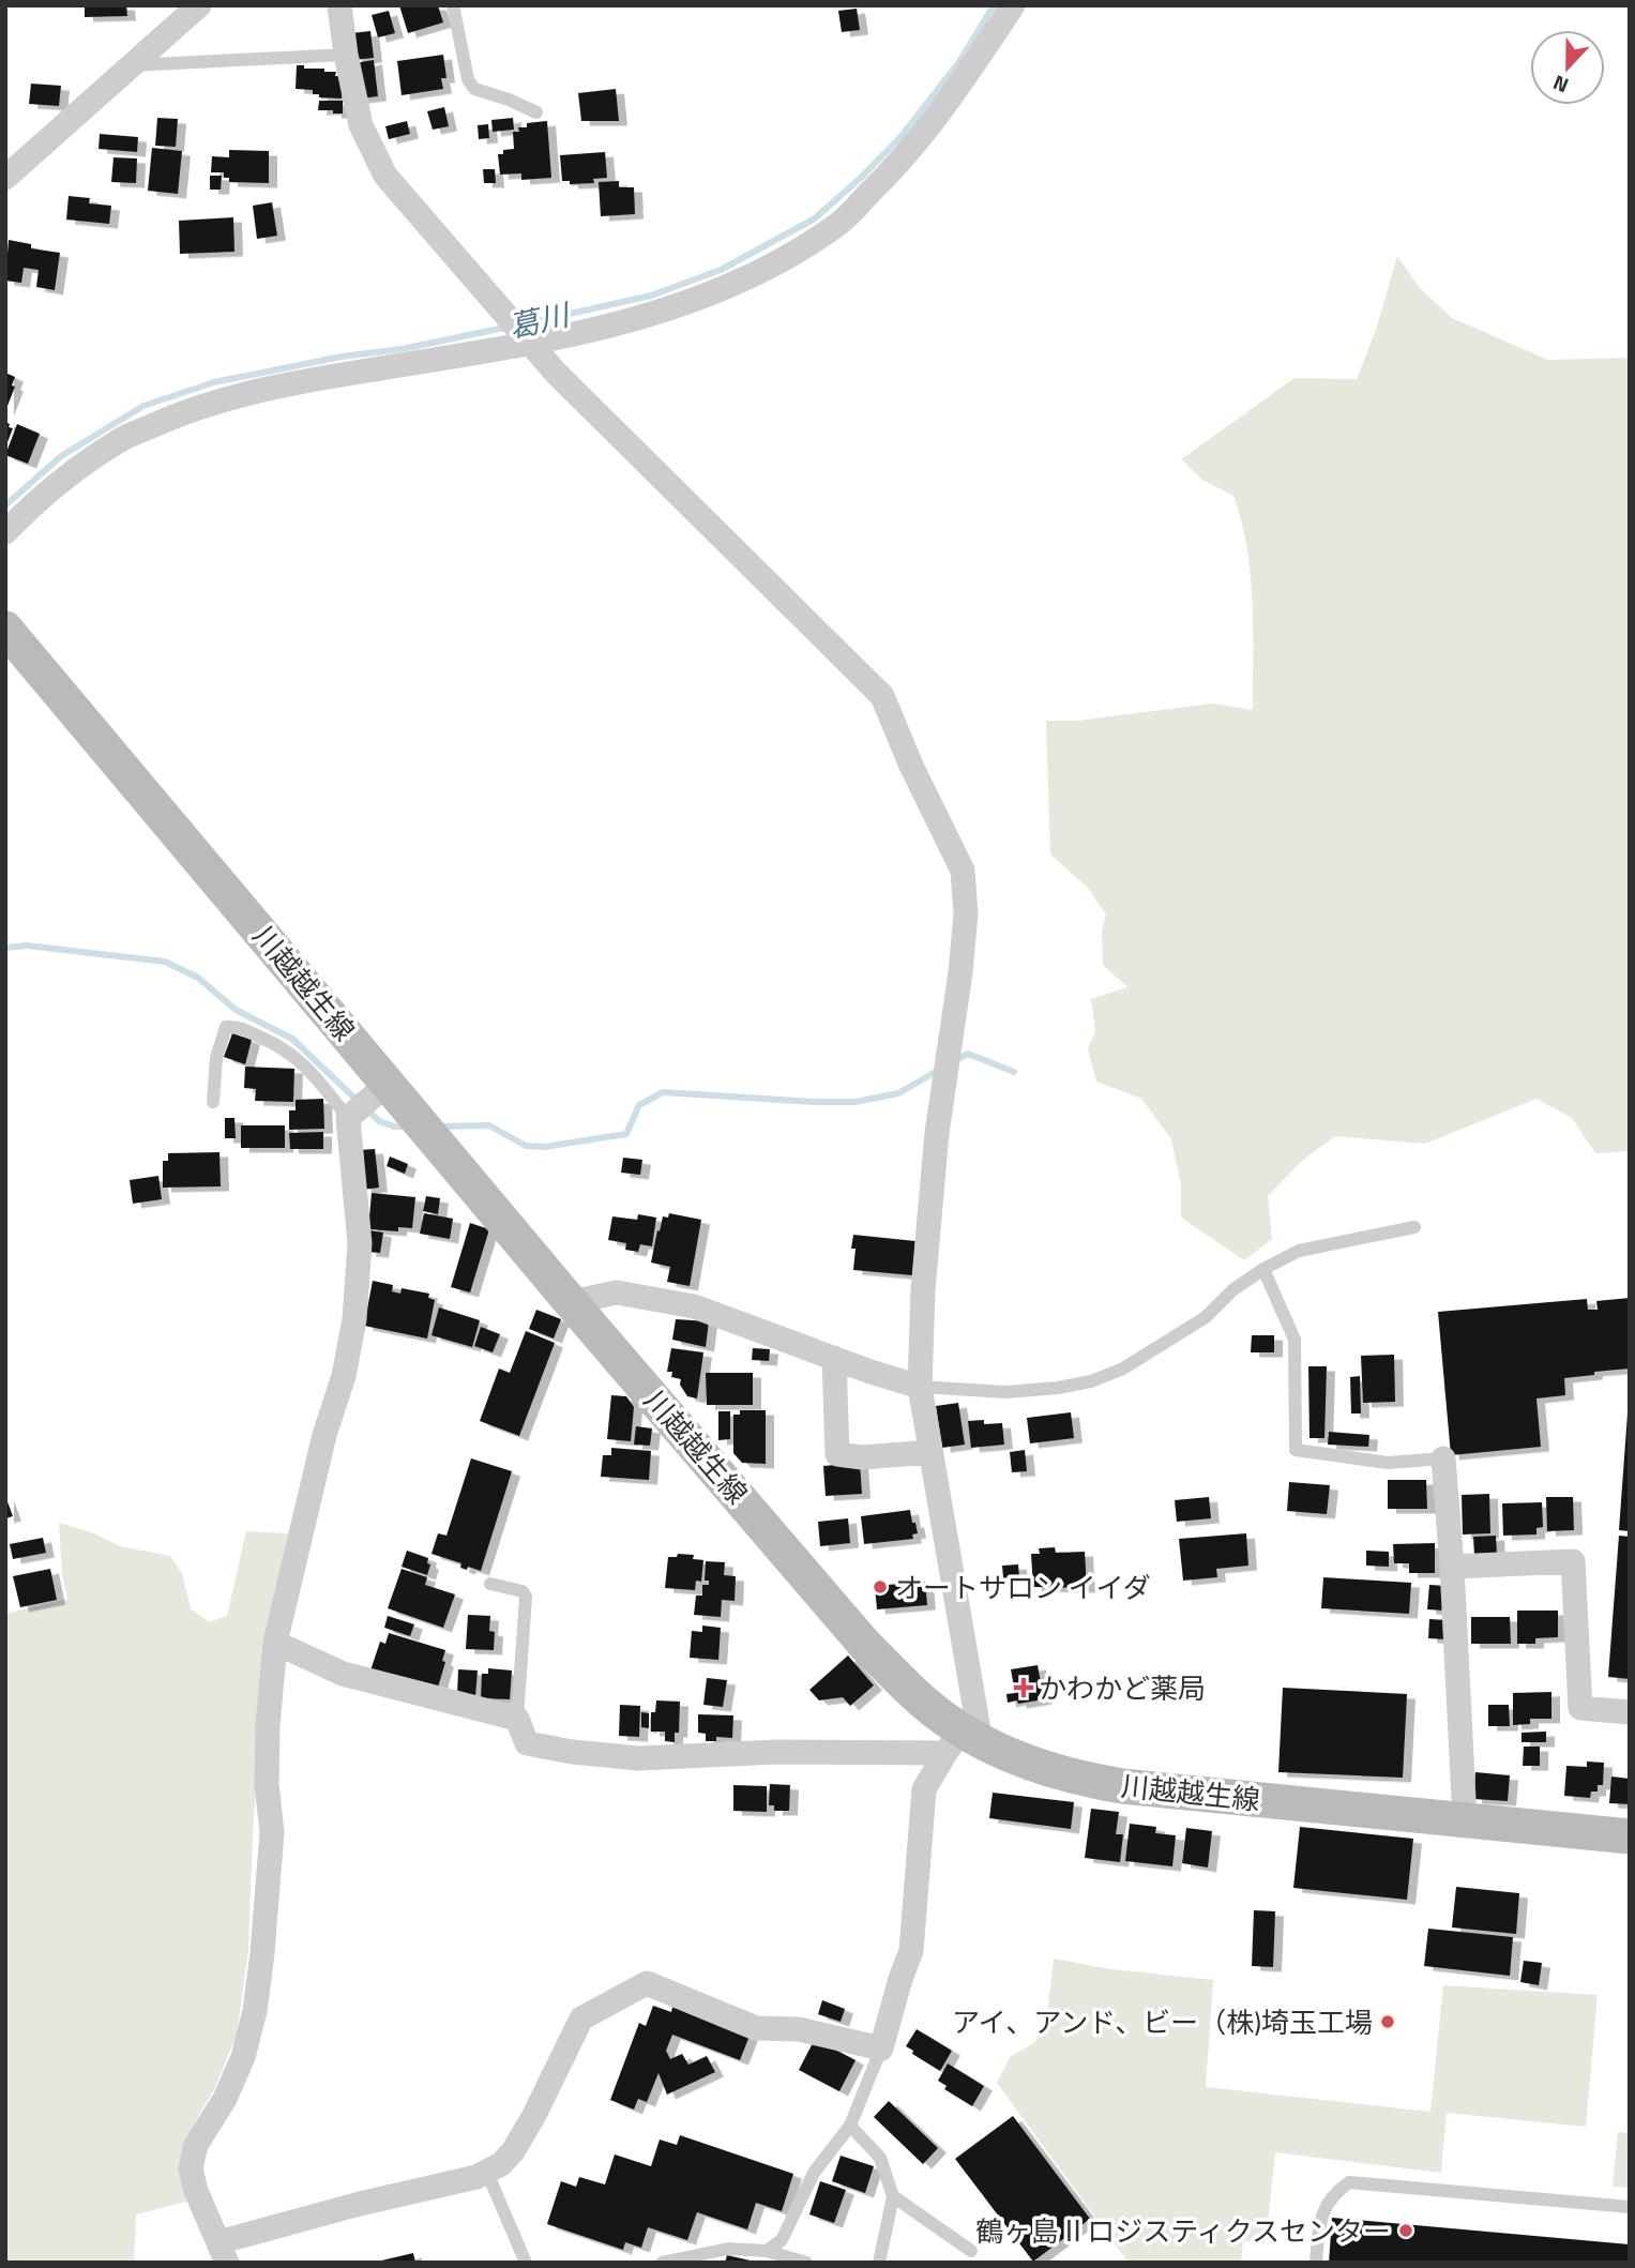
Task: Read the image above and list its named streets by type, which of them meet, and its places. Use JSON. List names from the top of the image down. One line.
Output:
{"streets":{"main road":["川越越生線"]},"water":["葛川"],"places":{"other":["オートサロン イイダ","アイ、アンド、ビー（株)埼玉工場","鶴ヶ島Ⅱロジスティクスセンター"],"health":["かわかど薬局"]},"north":"bottom"}
